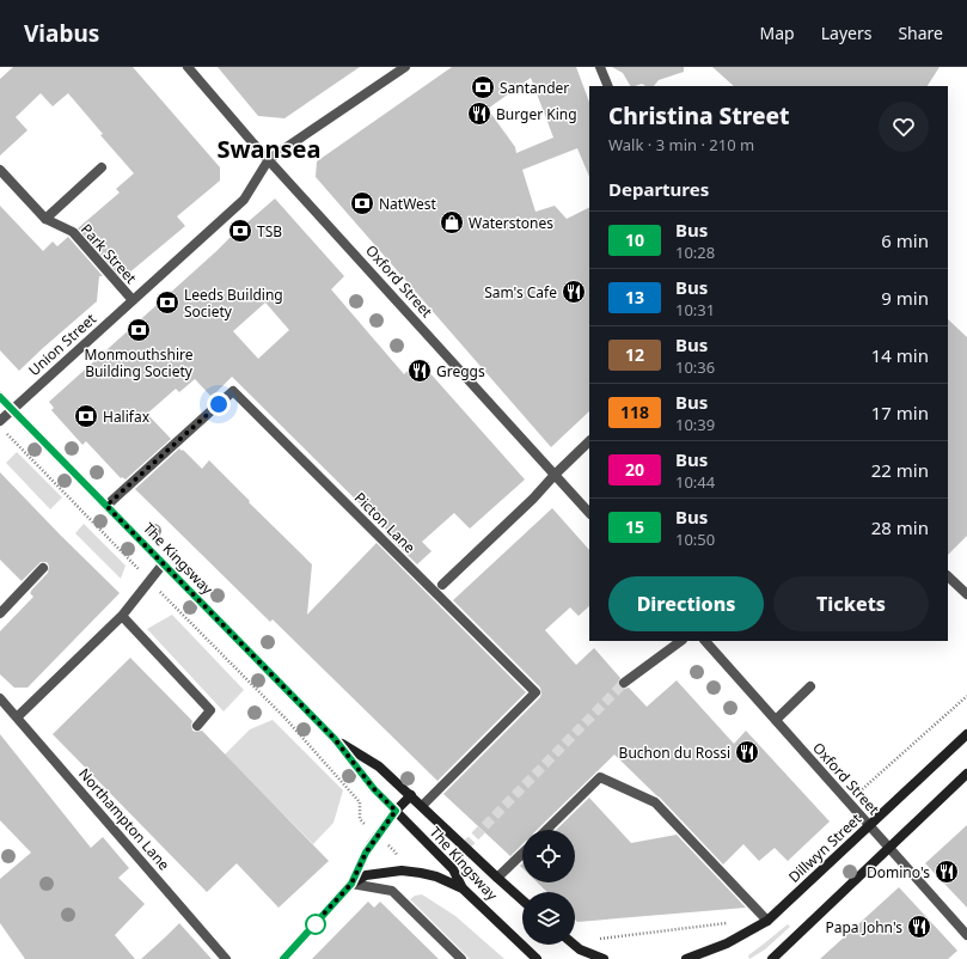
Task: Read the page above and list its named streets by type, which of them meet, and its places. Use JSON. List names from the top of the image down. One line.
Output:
{"streets":{"street":["Park Street","Oxford Street","Union Street","Picton Lane","The Kingsway","Northampton Lane","Dillwyn Street"]},"crossings":[["Park Street","Union Street"],["Oxford Street","Union Street"],["Oxford Street","Dillwyn Street"],["Union Street","The Kingsway"],["Picton Lane","The Kingsway"]],"districts":["Swansea"],"places":{"bank":["Santander","NatWest","TSB","Leeds Building Society","Monmouthshire Building Society","Halifax"],"restaurant":["Burger King","Sam's Cafe","Greggs","Buchon du Rossi","Domino's","Papa John's"],"shop":["Waterstones"]},"lines":["bus line 10"],"page":{"header":"Viabus","nav":["Map","Layers","Share"],"heading":[["Christina Street","Walk · 3 min · 210 m"],"Departures"],"list":[{"mark":"10","name":"Bus","note":"10:28","value":"6 min"},{"mark":"13","name":"Bus","note":"10:31","value":"9 min"},{"mark":"12","name":"Bus","note":"10:36","value":"14 min"},{"mark":"118","name":"Bus","note":"10:39","value":"17 min"},{"mark":"20","name":"Bus","note":"10:44","value":"22 min"},{"mark":"15","name":"Bus","note":"10:50","value":"28 min"}],"buttons":["Directions","Tickets"]}}
